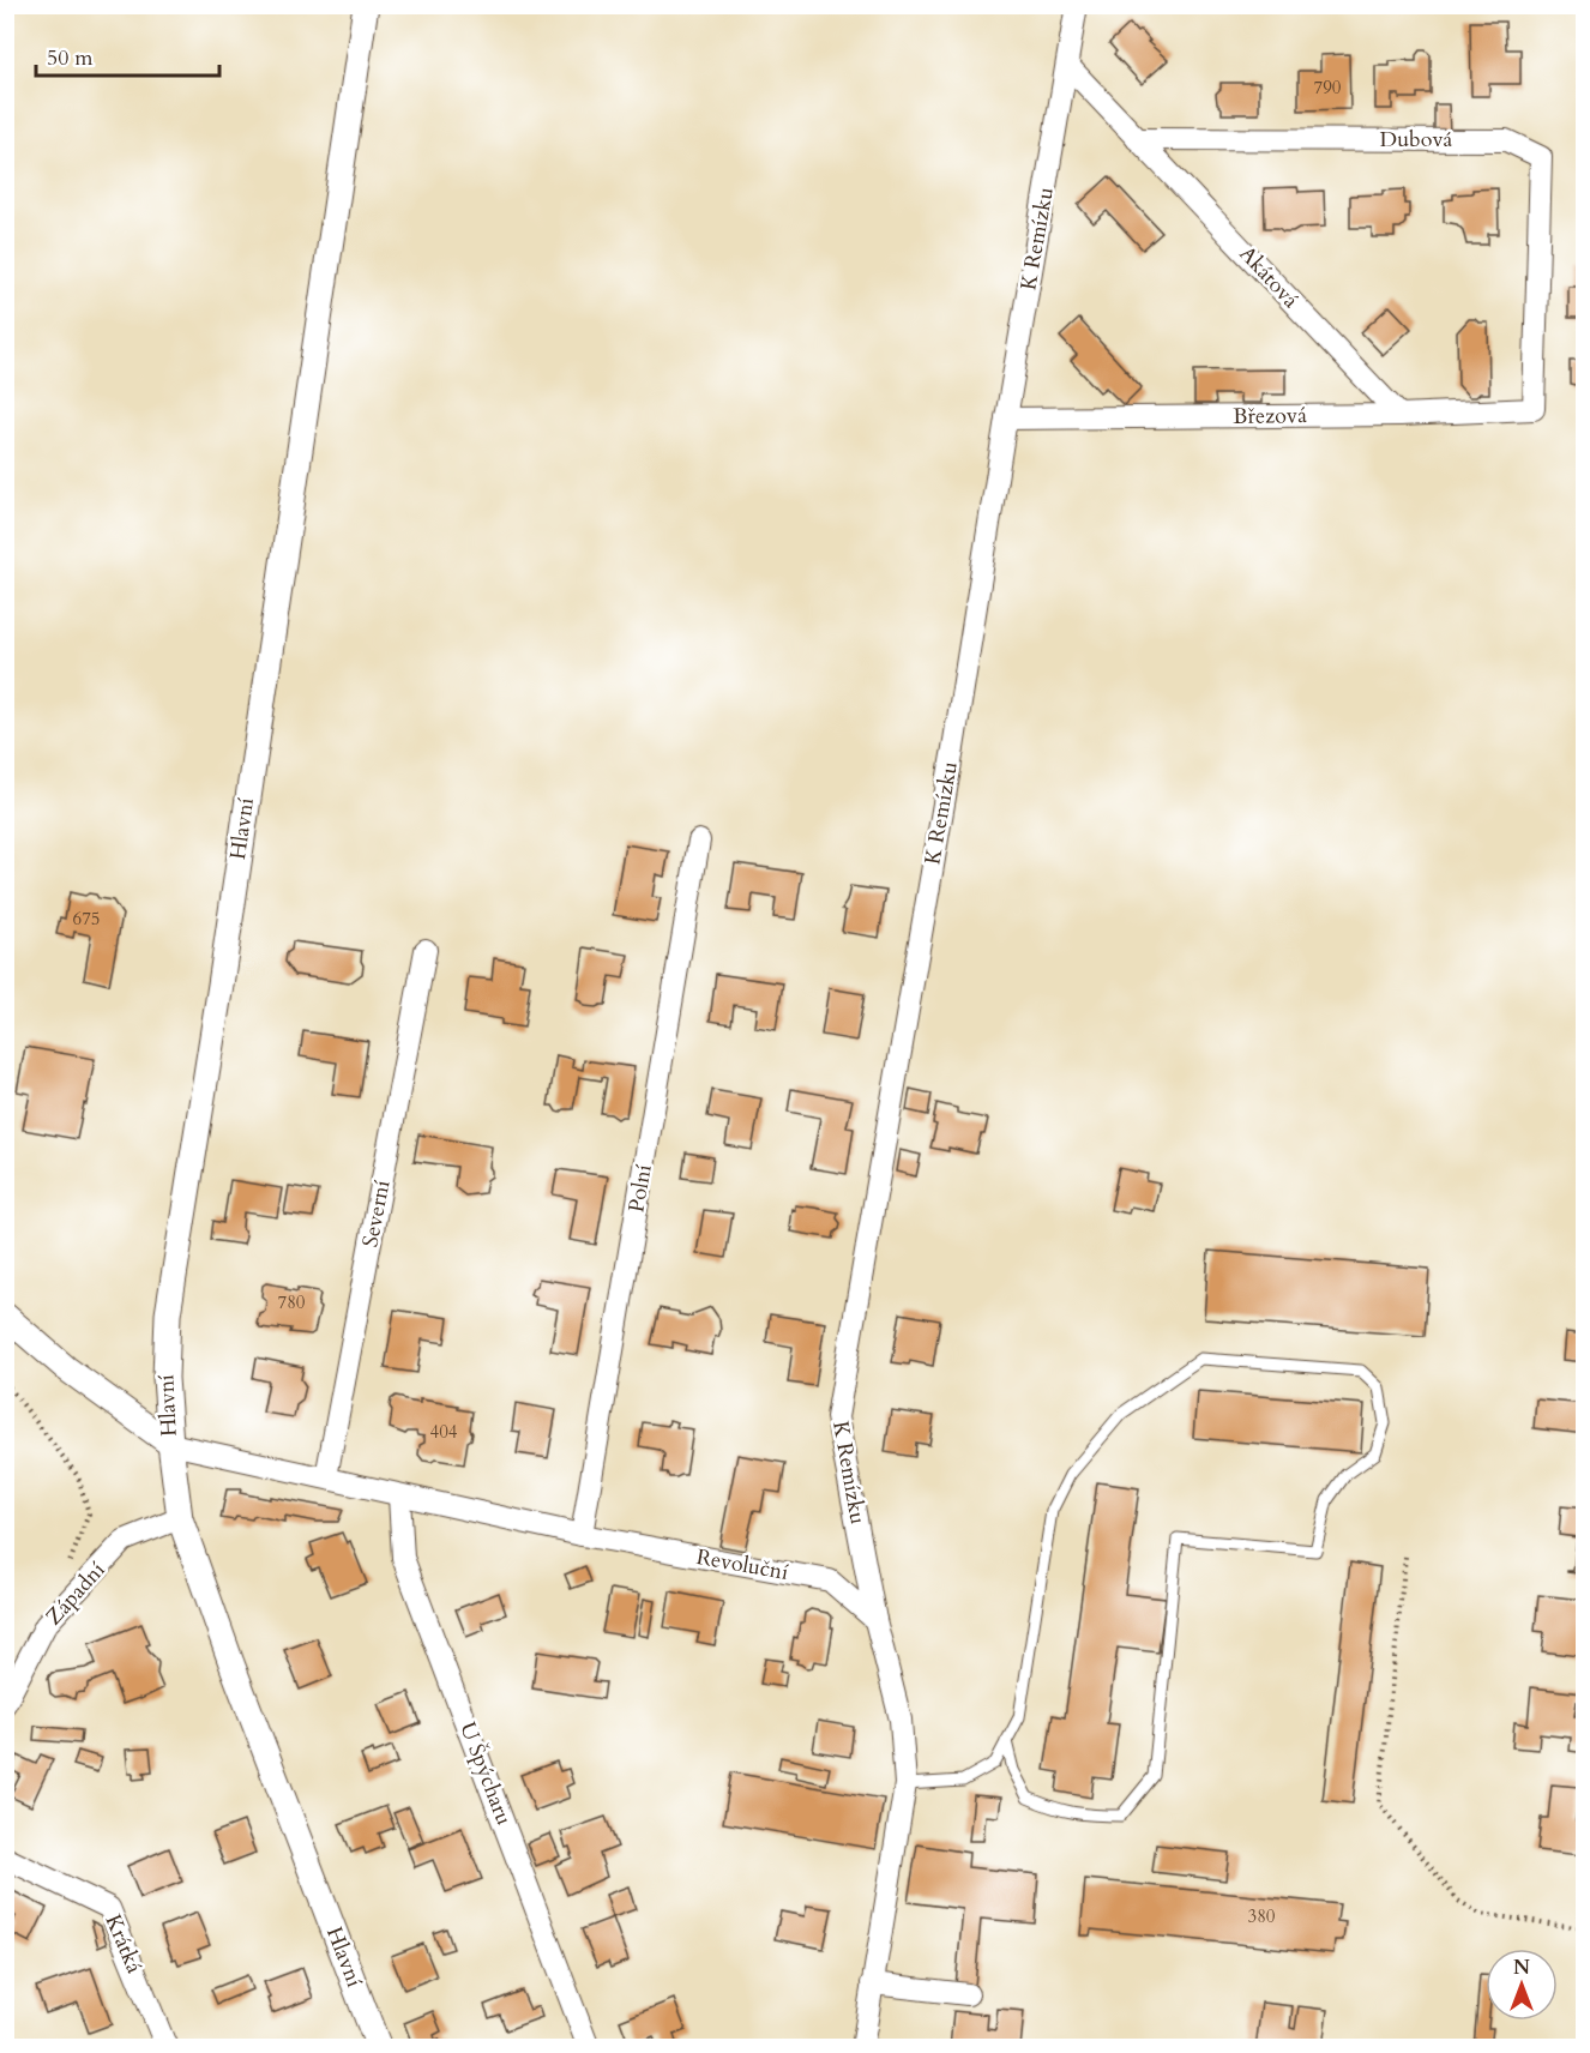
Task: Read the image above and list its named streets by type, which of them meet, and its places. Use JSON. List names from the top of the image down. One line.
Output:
{"streets":{"street":["Dubová","K Remízku","Akátová","Březová","Hlavní","Polní","Severní","Revoluční","Západní","U Špýcharu","Krátká"]},"crossings":[["Dubová","Akátová"],["Dubová","Březová"],["K Remízku","Březová"],["K Remízku","Revoluční"],["Akátová","Březová"],["Hlavní","Revoluční"],["Hlavní","Západní"],["Polní","Revoluční"],["Severní","Revoluční"],["Revoluční","U Špýcharu"]],"house_numbers":["790","675","780","404","380"],"scale_bar":"50 m","north":"top"}
